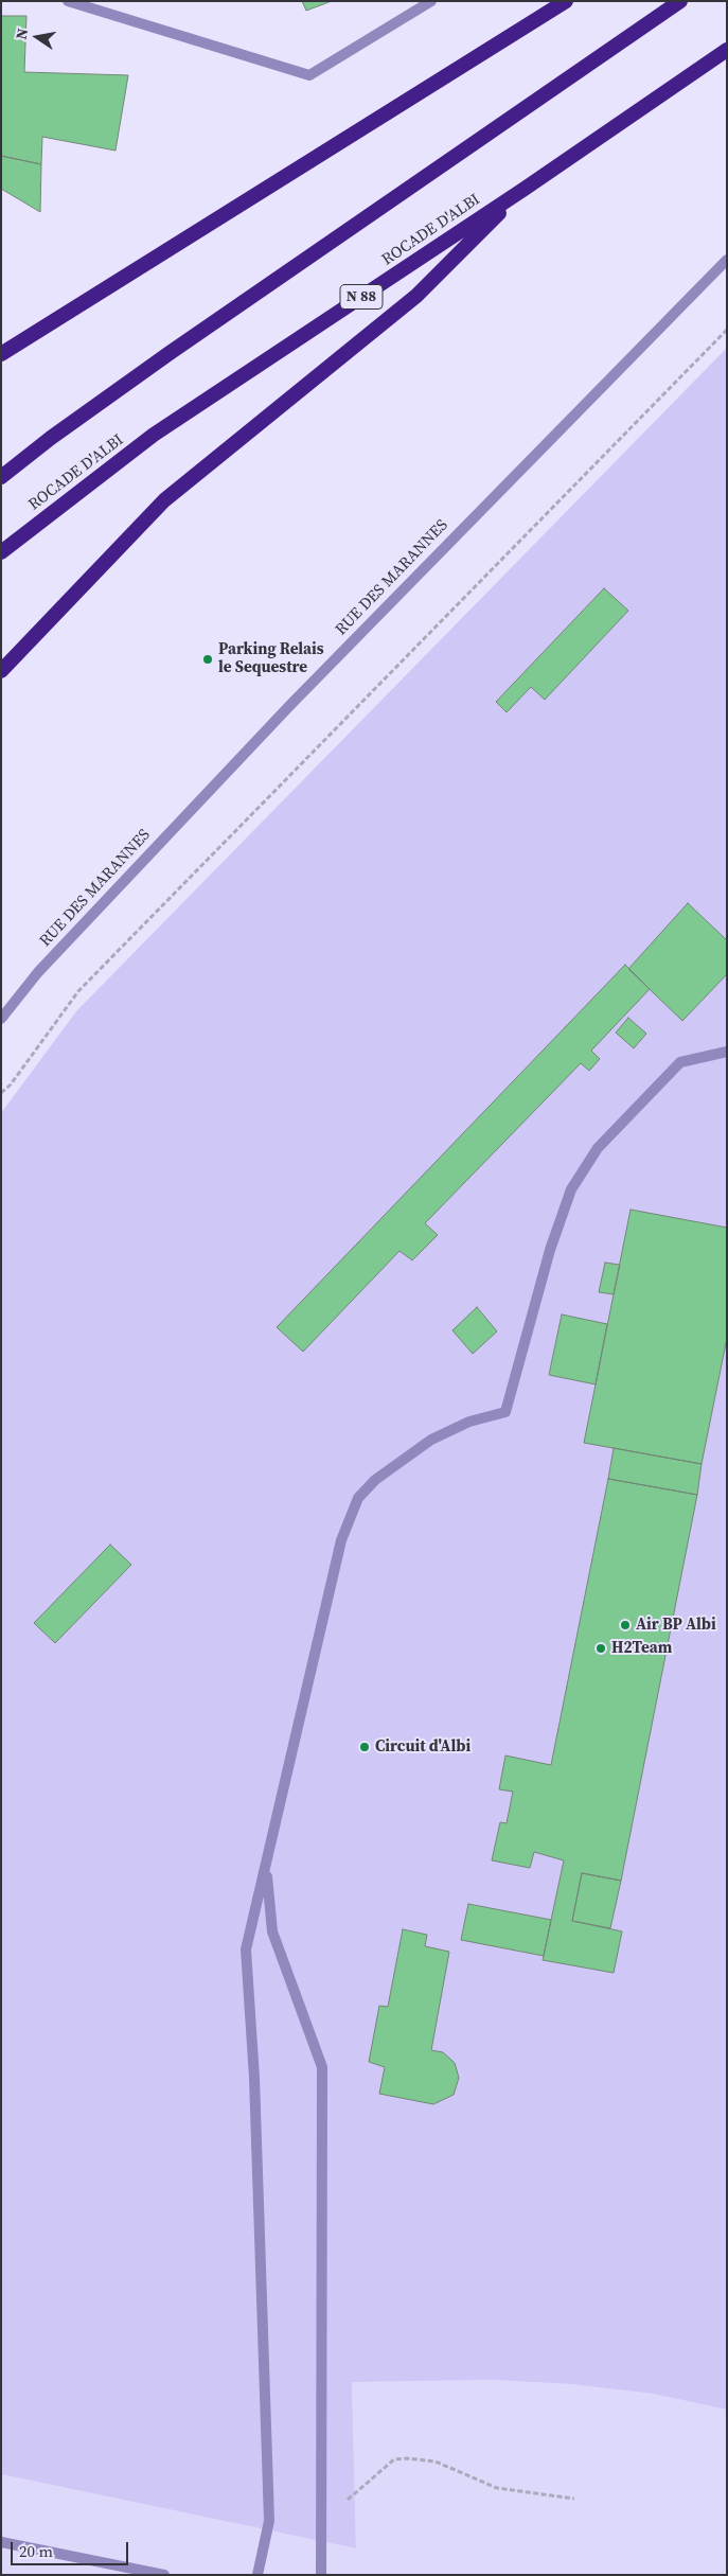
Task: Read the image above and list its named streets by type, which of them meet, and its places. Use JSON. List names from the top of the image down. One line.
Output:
{"streets":{"highway":["ROCADE D'ALBI","N 88"],"street":["RUE DES MARANNES"]},"places":["Parking Relais le Sequestre","Air BP Albi","H2Team","Circuit d'Albi"],"scale_bar":"20 m","north":"left"}
